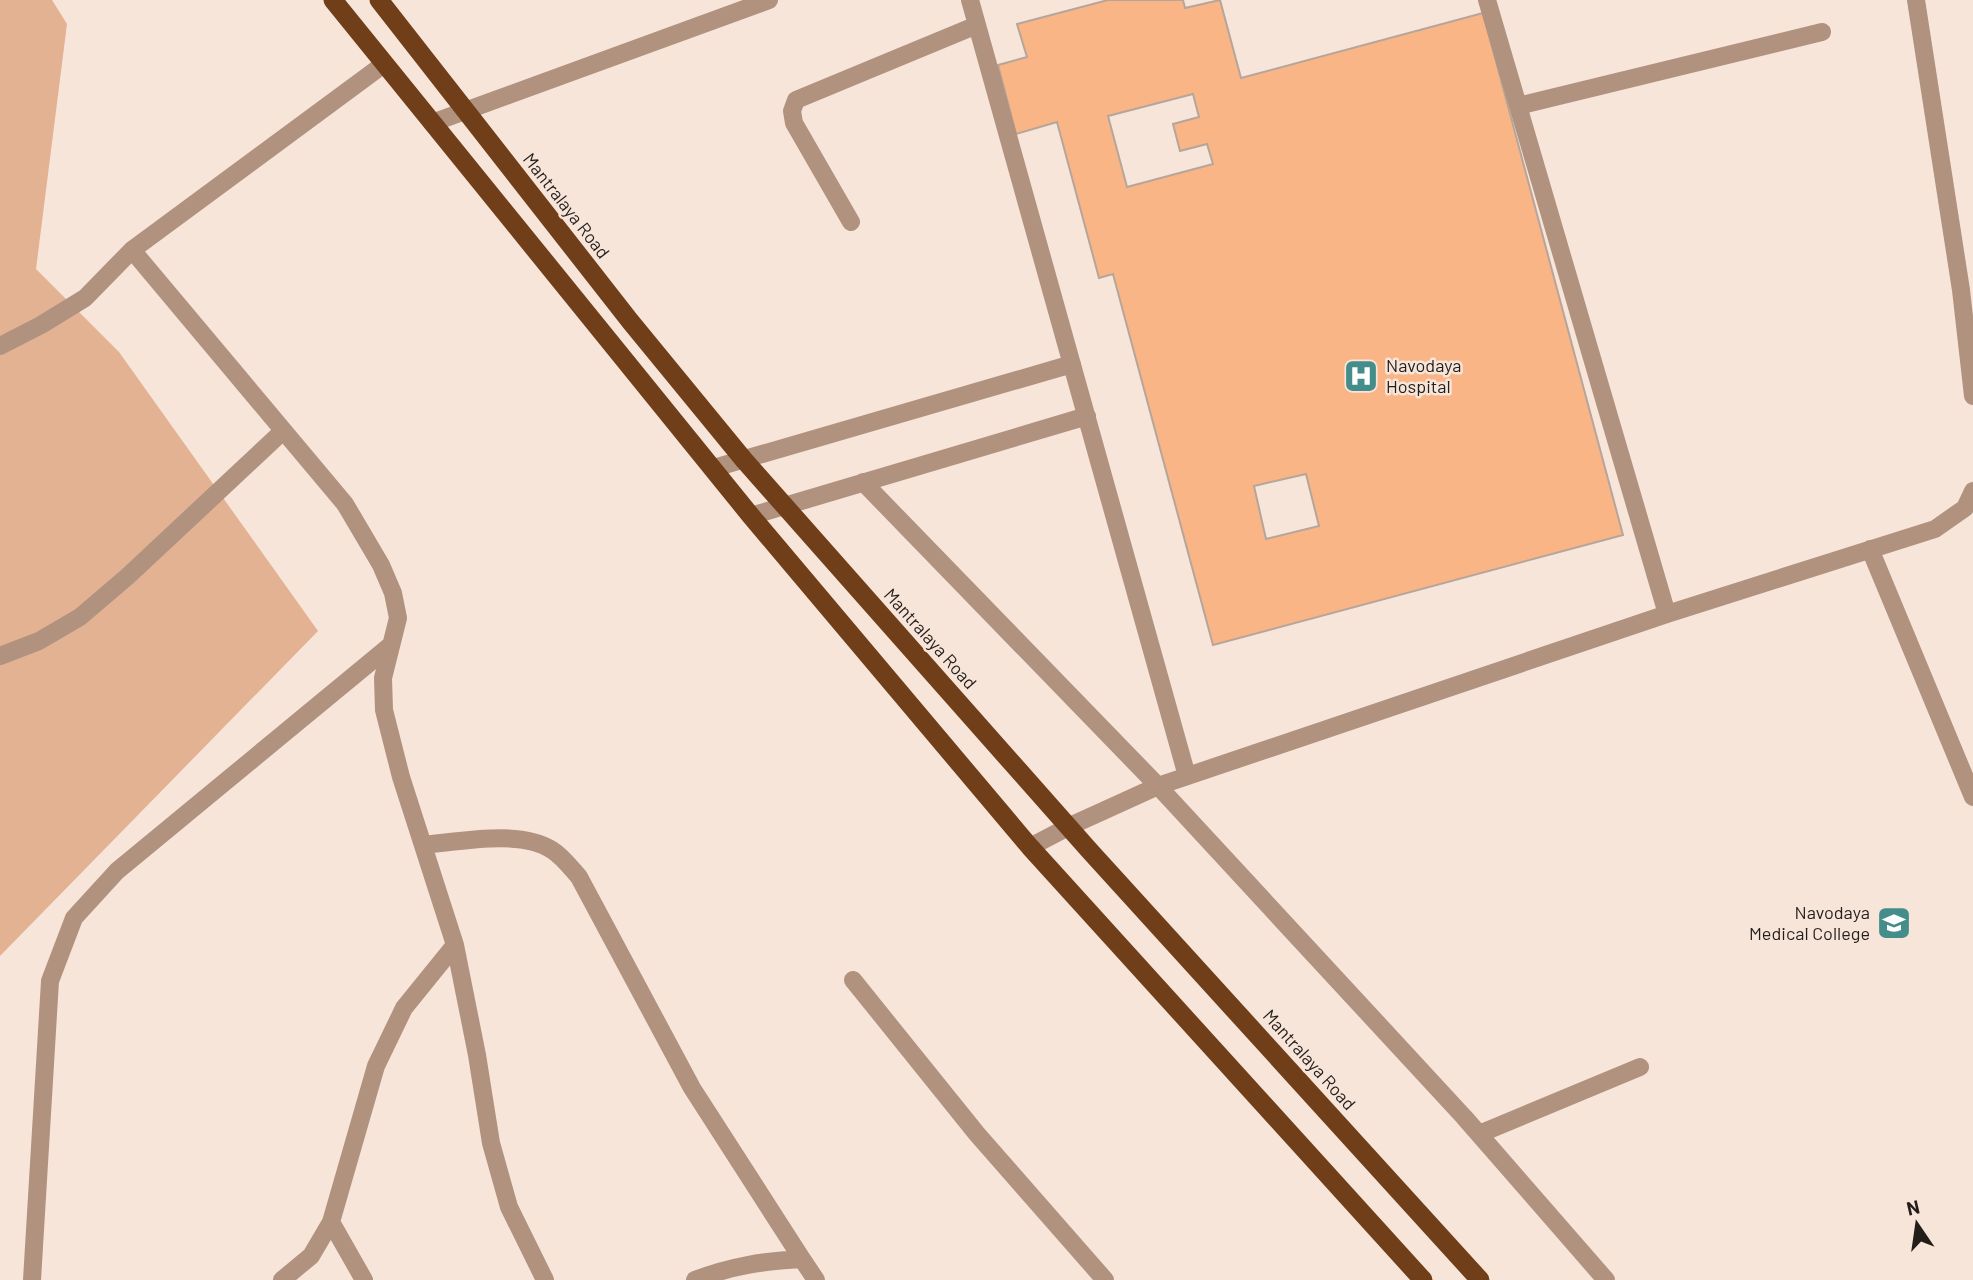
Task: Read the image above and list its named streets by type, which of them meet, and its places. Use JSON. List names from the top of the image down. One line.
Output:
{"streets":{"highway":["Mantralaya Road"]},"places":{"hospital":["Navodaya Hospital"],"school or university":["Navodaya Medical College"]},"north":"top"}
